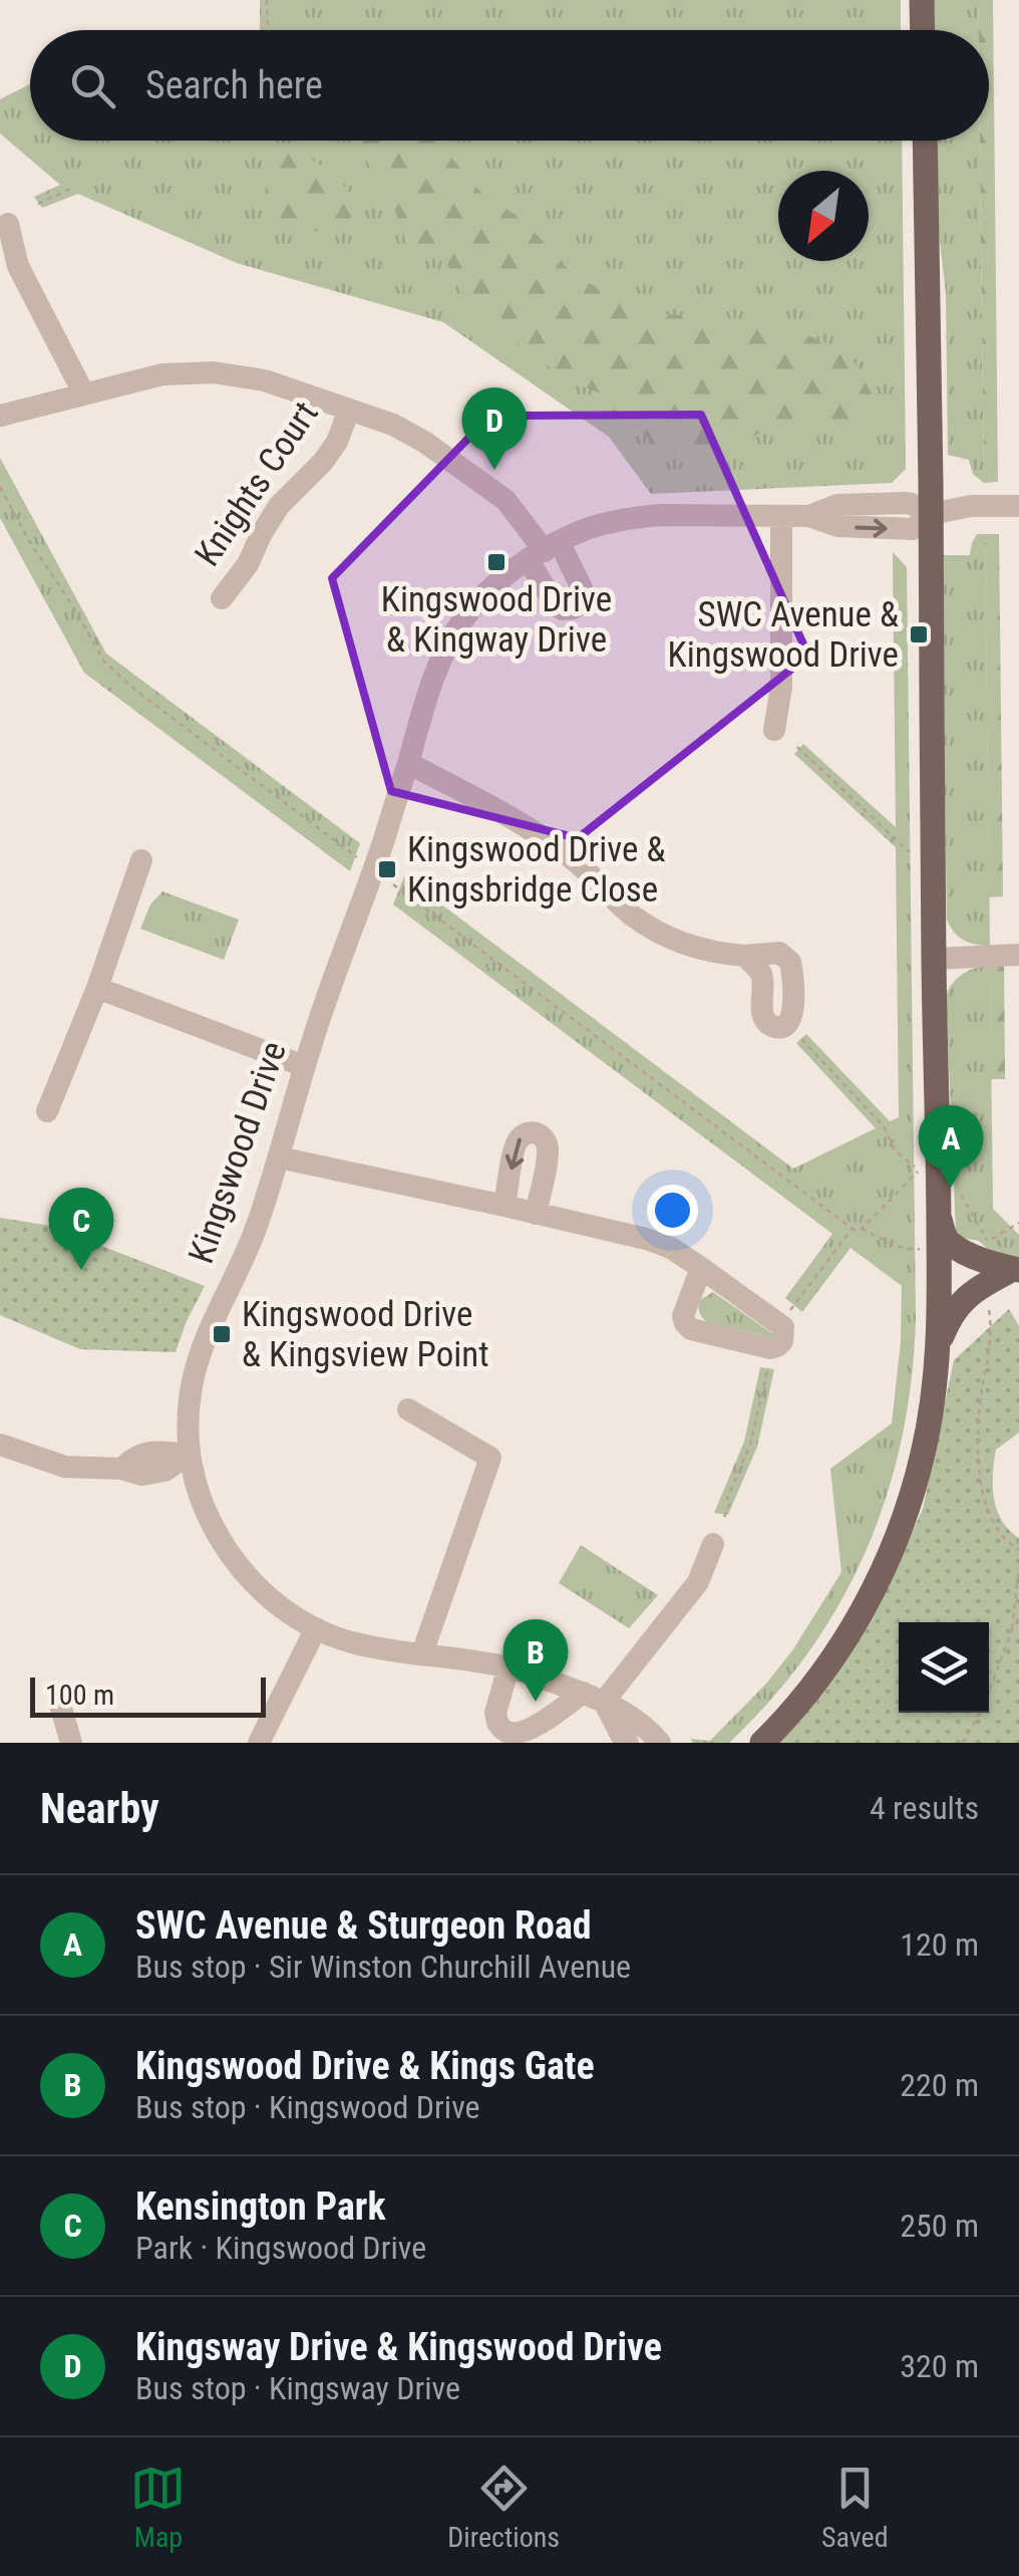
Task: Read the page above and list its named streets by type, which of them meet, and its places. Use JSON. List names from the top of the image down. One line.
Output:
{"streets":{"street":["Knights Court","Kingswood Drive"]},"places":{"transit":["Kingswood Drive & Kingway Drive","SWC Avenue & Kingswood Drive","Kingswood Drive & Kingsbridge Close","Kingswood Drive & Kingsview Point"]},"scale_bar":"100 m","north":"bottom left","page":{"search":"Search here","pins":["D","A","C","B"],"scale":"100 m","heading":["Nearby","4 results"],"list":[{"mark":"A","name":"SWC Avenue & Sturgeon Road","note":"Bus stop · Sir Winston Churchill Avenue","value":"120 m"},{"mark":"B","name":"Kingswood Drive & Kings Gate","note":"Bus stop · Kingswood Drive","value":"220 m"},{"mark":"C","name":"Kensington Park","note":"Park · Kingswood Drive","value":"250 m"},{"mark":"D","name":"Kingsway Drive & Kingswood Drive","note":"Bus stop · Kingsway Drive","value":"320 m"}],"nav":["Map","Directions","Saved"]}}
